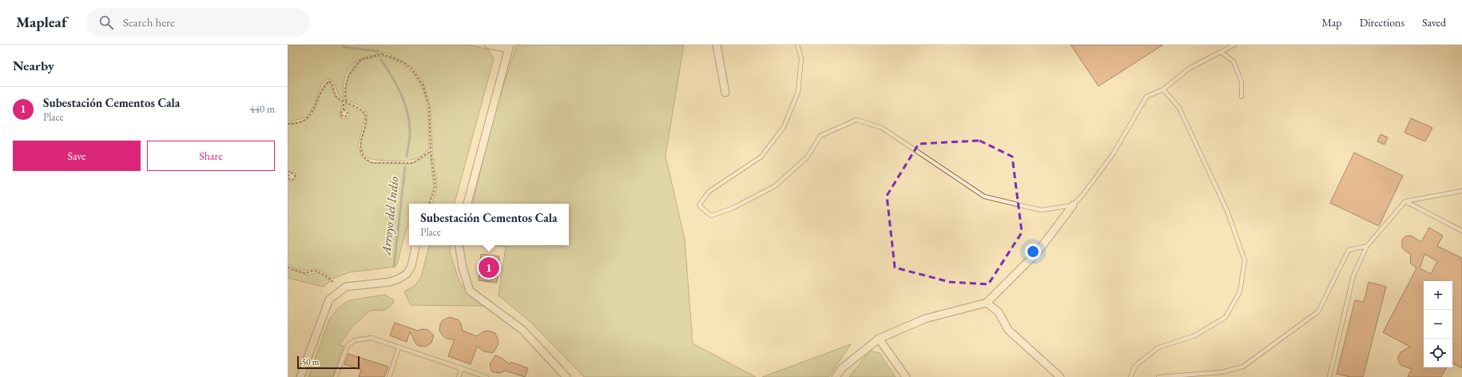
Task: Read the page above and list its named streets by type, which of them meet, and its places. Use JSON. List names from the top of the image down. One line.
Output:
{"water":["Arroyo del Indio"],"scale_bar":"50 m","page":{"header":"Mapleaf","search":"Search here","nav":["Map","Directions","Saved"],"heading":"Nearby","list":[{"mark":"1","name":"Subestación Cementos Cala","note":"Place","value":"440 m"}],"buttons":["Save","Share"],"popup":["Subestación Cementos Cala","Place"],"pins":"1","map_buttons":["+","−"],"scale":"50 m"}}
